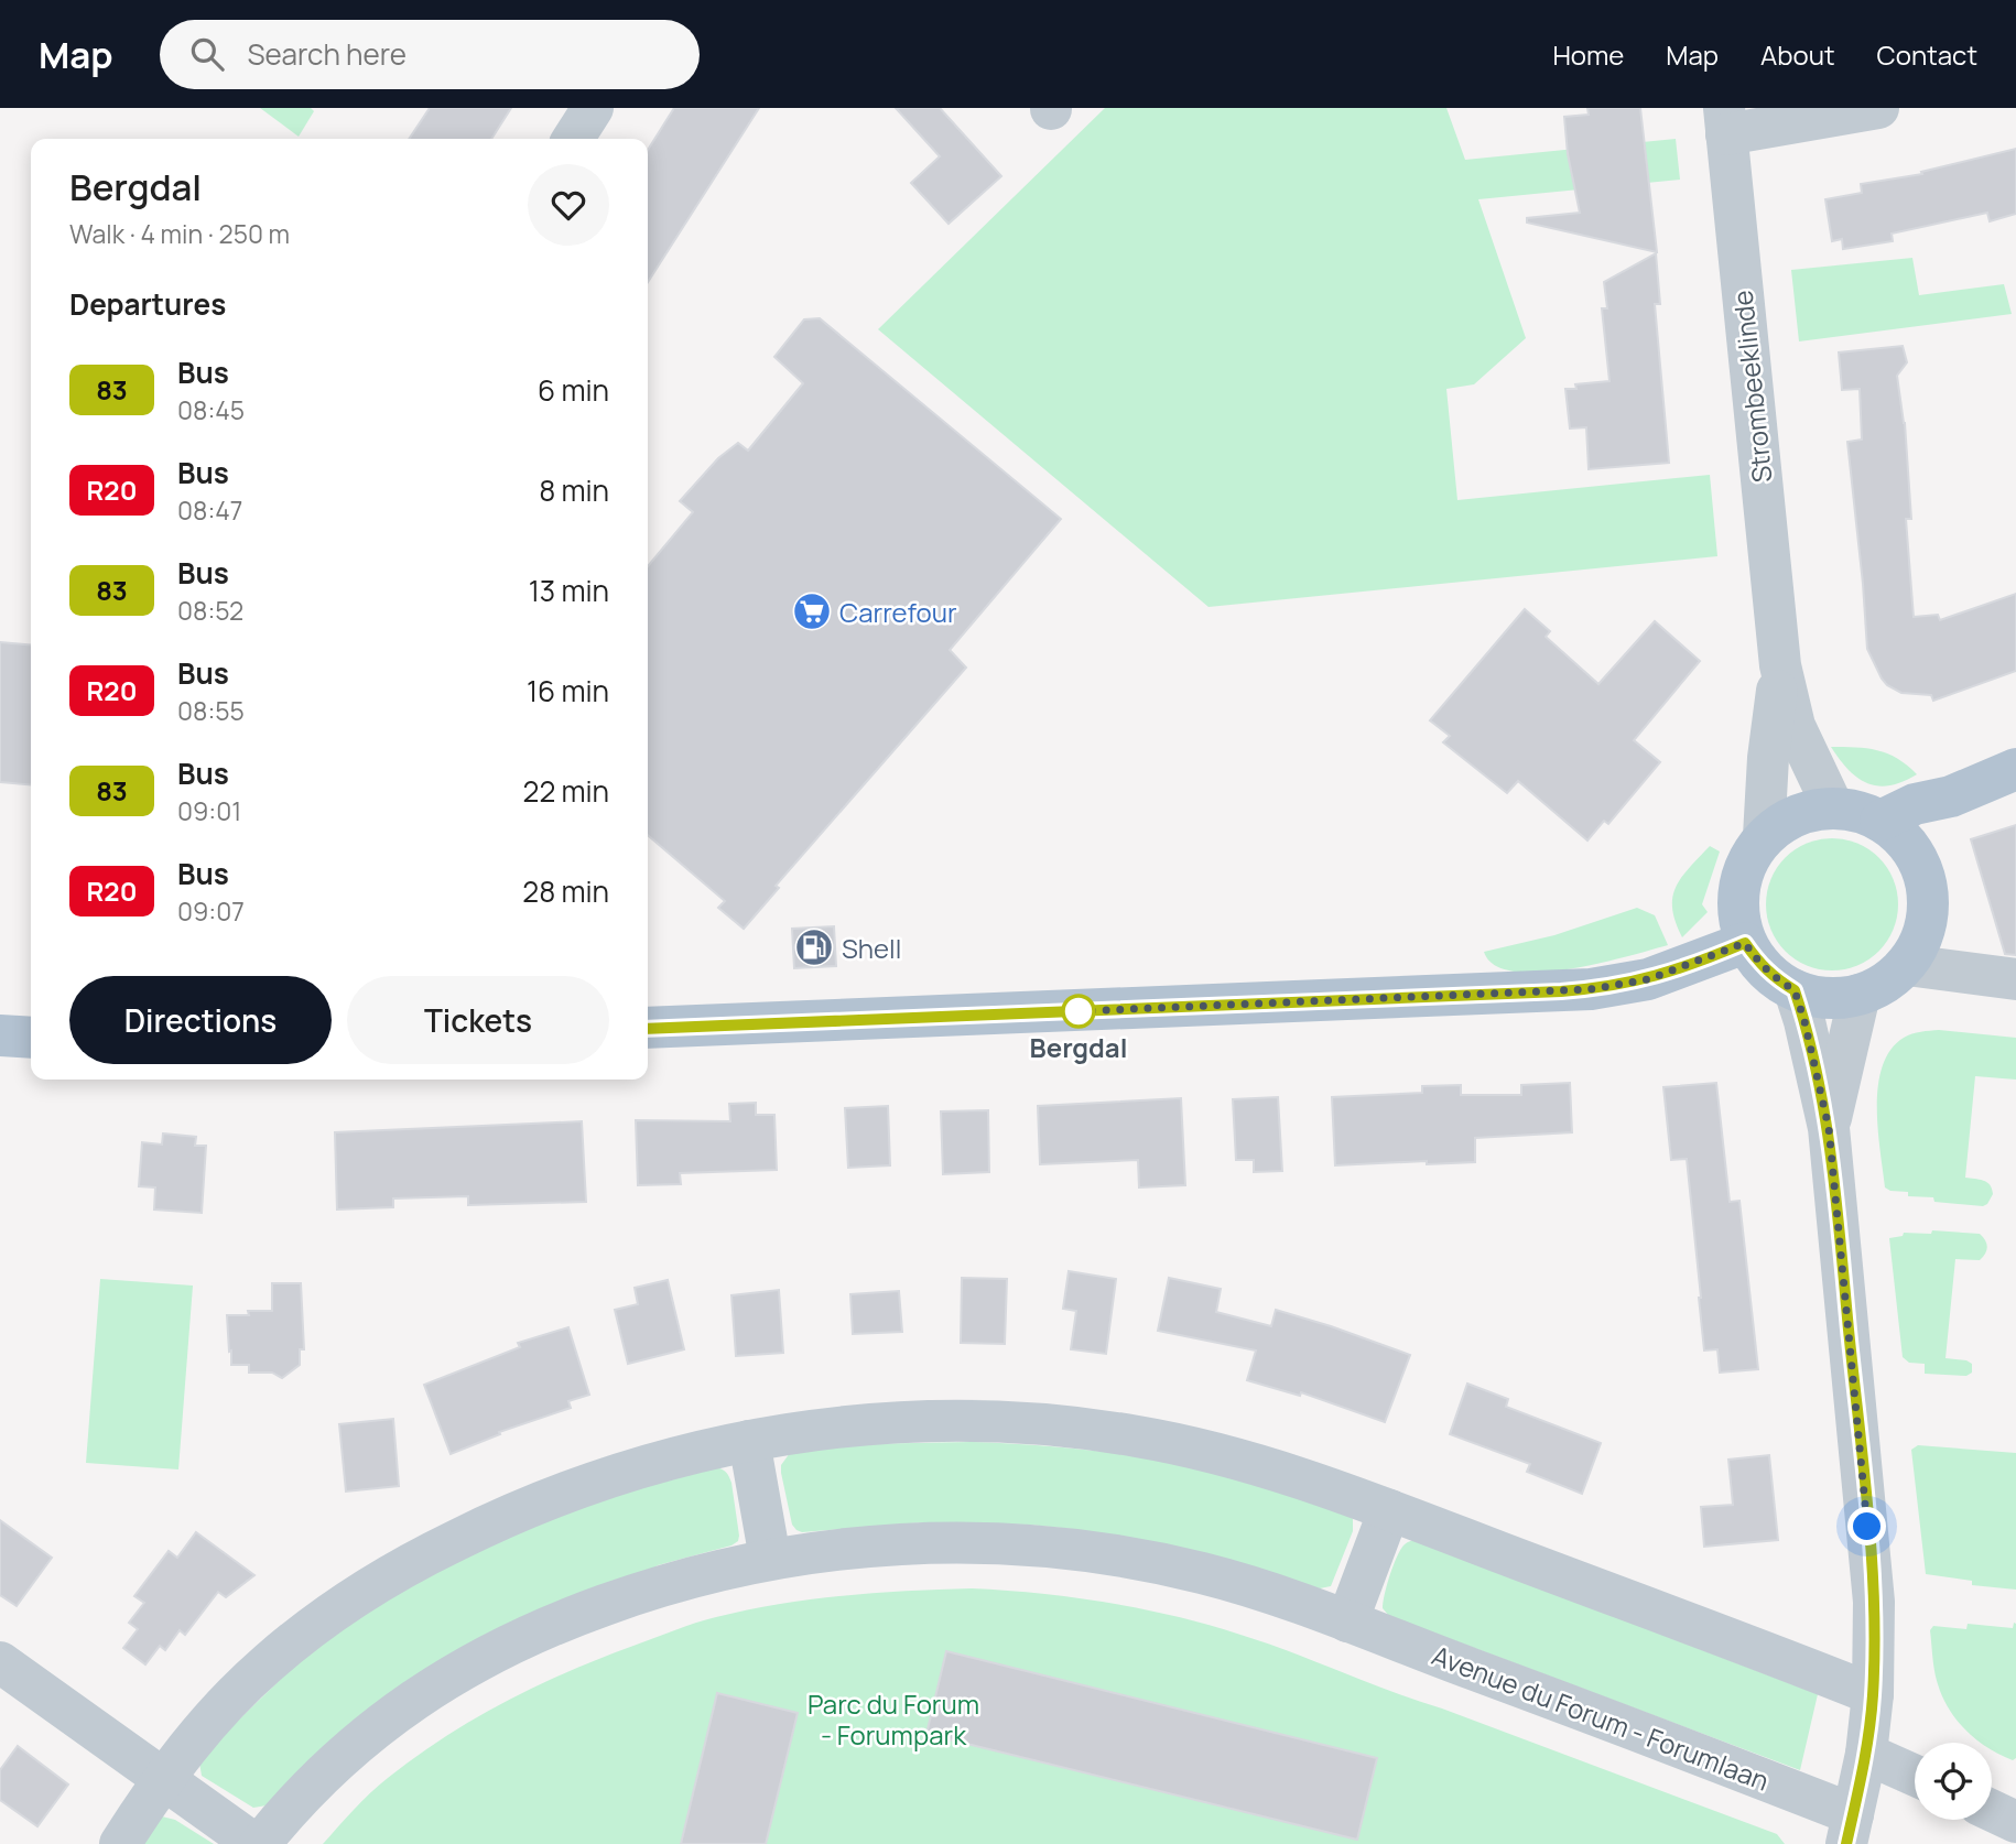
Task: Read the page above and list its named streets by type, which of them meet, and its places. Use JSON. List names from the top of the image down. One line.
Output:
{"streets":{"street":["Strombeeklinde","Avenue du Forum - Forumlaan"]},"parks":["Parc du Forum - Forumpark"],"places":{"supermarket":["Carrefour"],"fuel station":["Shell"],"other":["Bergdal"]},"lines":["bus line 83"],"page":{"header":"Map","search":"Search here","nav":["Home","Map","About","Contact"],"heading":[["Bergdal","Walk · 4 min · 250 m"],"Departures"],"list":[{"mark":"83","name":"Bus","note":"08:45","value":"6 min"},{"mark":"R20","name":"Bus","note":"08:47","value":"8 min"},{"mark":"83","name":"Bus","note":"08:52","value":"13 min"},{"mark":"R20","name":"Bus","note":"08:55","value":"16 min"},{"mark":"83","name":"Bus","note":"09:01","value":"22 min"},{"mark":"R20","name":"Bus","note":"09:07","value":"28 min"}],"buttons":["Directions","Tickets"]}}
